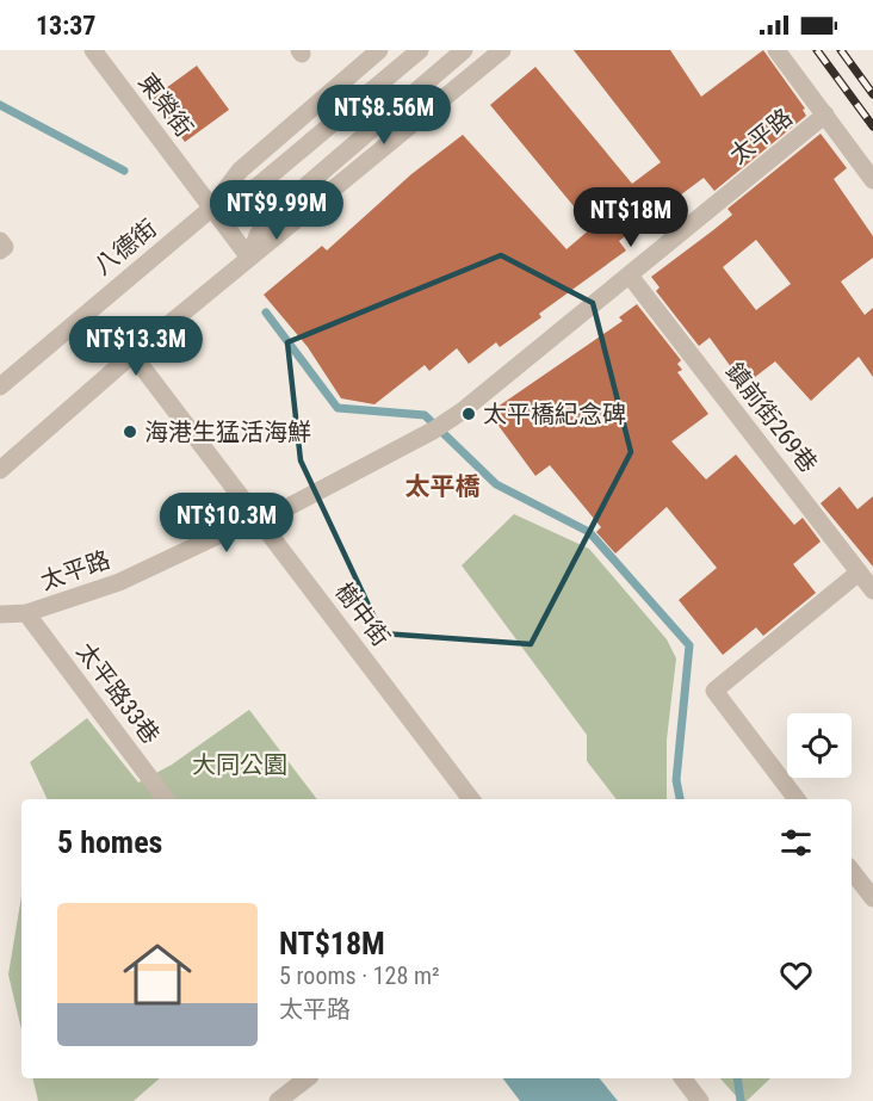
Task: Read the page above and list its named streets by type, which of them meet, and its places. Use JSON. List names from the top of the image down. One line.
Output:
{"streets":{"street":["東榮街","太平路","八德街","鎮前街269巷","樹中街","太平路33巷"]},"crossings":[["東榮街","八德街"],["太平路","鎮前街269巷"],["太平路","樹中街"],["太平路","太平路33巷"]],"districts":["太平橋"],"parks":["大同公園"],"places":["太平橋紀念碑","海港生猛活海鮮"],"page":{"status":"13:37","price":["NT$8.56M","NT$9.99M","NT$18M","NT$13.3M","NT$10.3M"],"heading":"5 homes","list":[{"name":"NT$18M","note":"5 rooms · 128 m² · 太平路"}]}}
